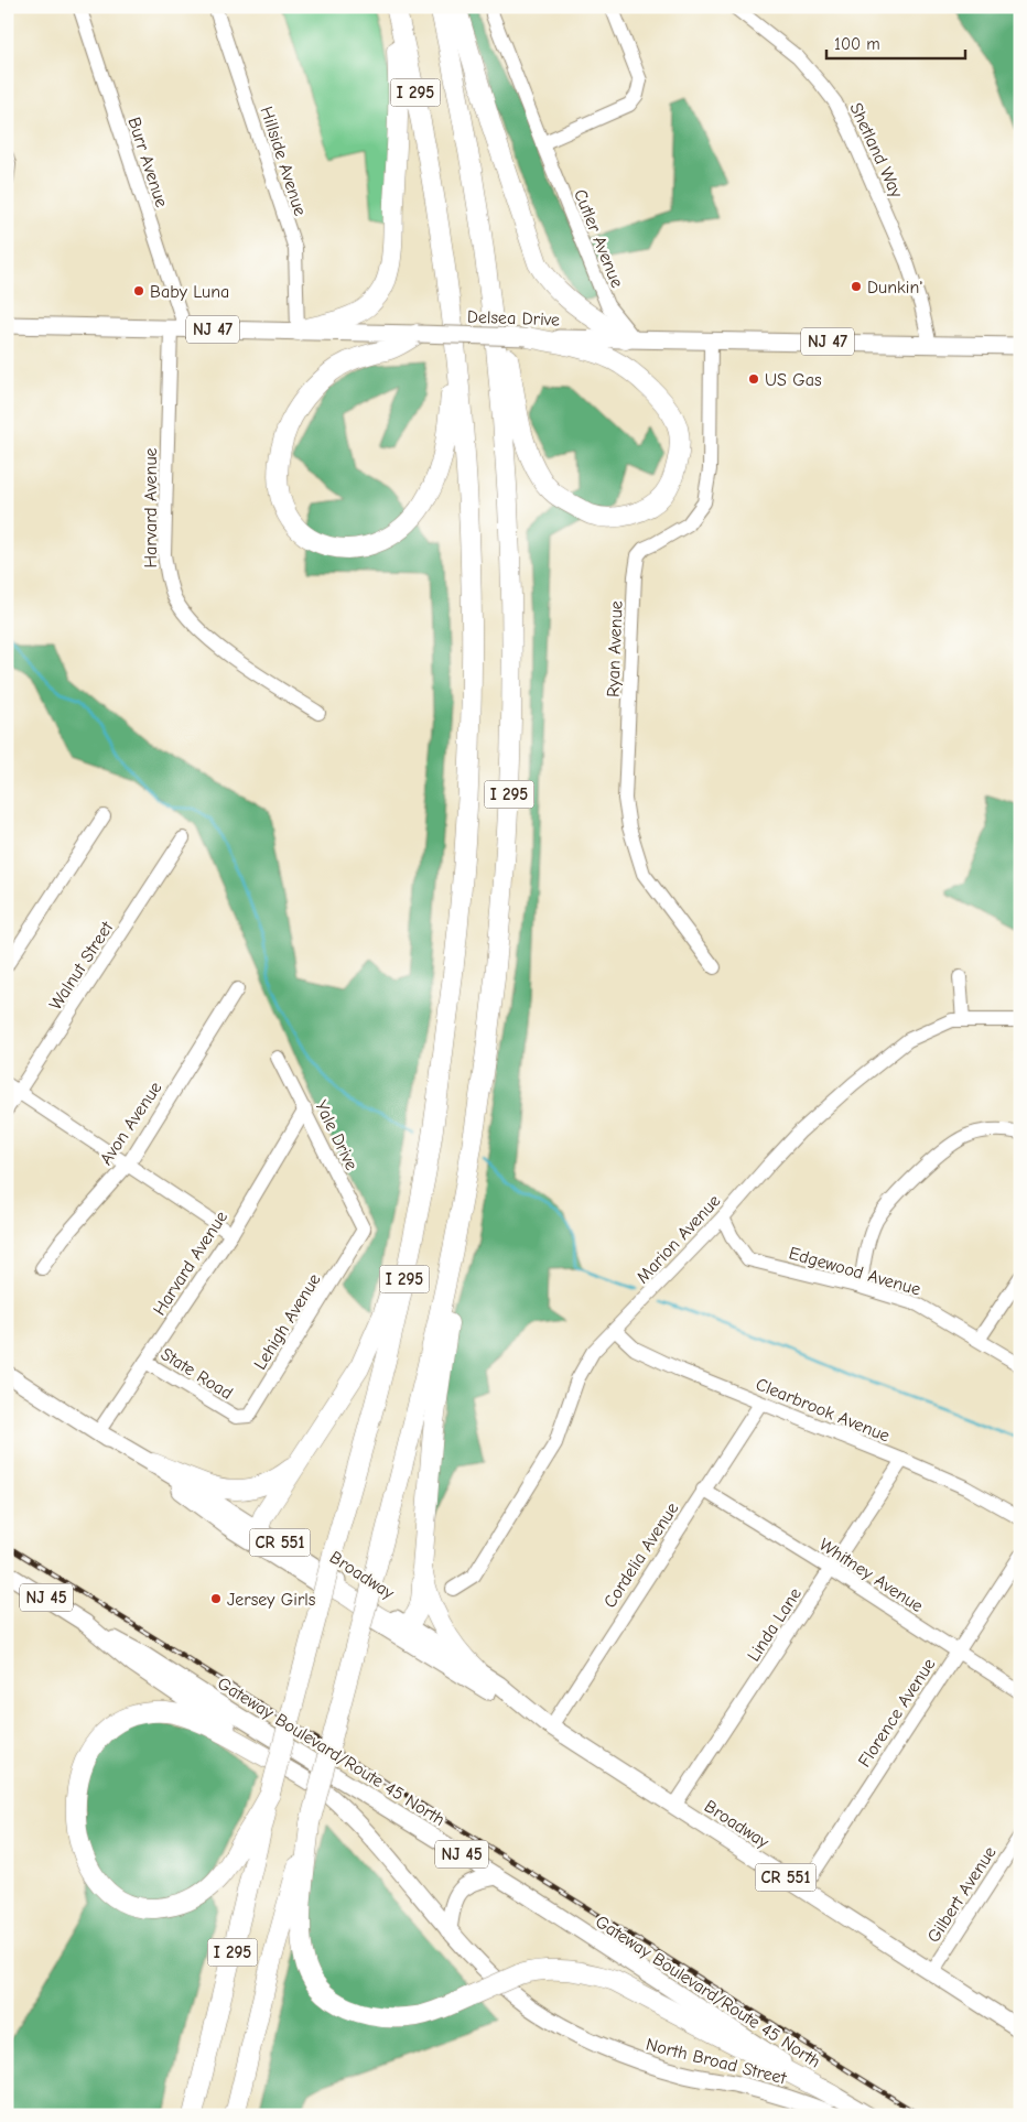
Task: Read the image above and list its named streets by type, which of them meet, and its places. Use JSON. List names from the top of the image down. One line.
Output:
{"streets":{"highway":["I 295"],"main road":["Delsea Drive","NJ 47","CR 551","Broadway","NJ 45","Gateway Boulevard/Route 45 North","North Broad Street"],"street":["Shetland Way","Hillside Avenue","Burr Avenue","Cutler Avenue","Harvard Avenue","Ryan Avenue","Walnut Street","Avon Avenue","Yale Drive","Marion Avenue","Edgewood Avenue","Lehigh Avenue","State Road","Clearbrook Avenue","Cordelia Avenue","Whitney Avenue","Linda Lane","Florence Avenue","Gilbert Avenue"]},"crossings":[["Shetland Way","Delsea Drive"],["Hillside Avenue","Delsea Drive"],["Burr Avenue","Delsea Drive"],["Burr Avenue","Harvard Avenue"],["Cutler Avenue","Delsea Drive"],["Delsea Drive","Harvard Avenue"],["Delsea Drive","Ryan Avenue"],["Harvard Avenue","Yale Drive"],["Harvard Avenue","State Road"],["Harvard Avenue","Broadway"],["Yale Drive","Lehigh Avenue"],["Marion Avenue","Edgewood Avenue"],["Marion Avenue","Clearbrook Avenue"],["Lehigh Avenue","State Road"],["Clearbrook Avenue","Cordelia Avenue"],["Clearbrook Avenue","Linda Lane"],["Cordelia Avenue","Broadway"],["Cordelia Avenue","Whitney Avenue"],["Broadway","Linda Lane"],["Broadway","Florence Avenue"],["Broadway","Gilbert Avenue"],["Whitney Avenue","Linda Lane"],["Whitney Avenue","Florence Avenue"],["NJ 45","Gateway Boulevard/Route 45 North"],["NJ 45","North Broad Street"],["Gateway Boulevard/Route 45 North","North Broad Street"]],"places":["Dunkin'","Baby Luna","US Gas","Jersey Girls"],"scale_bar":"100 m"}
